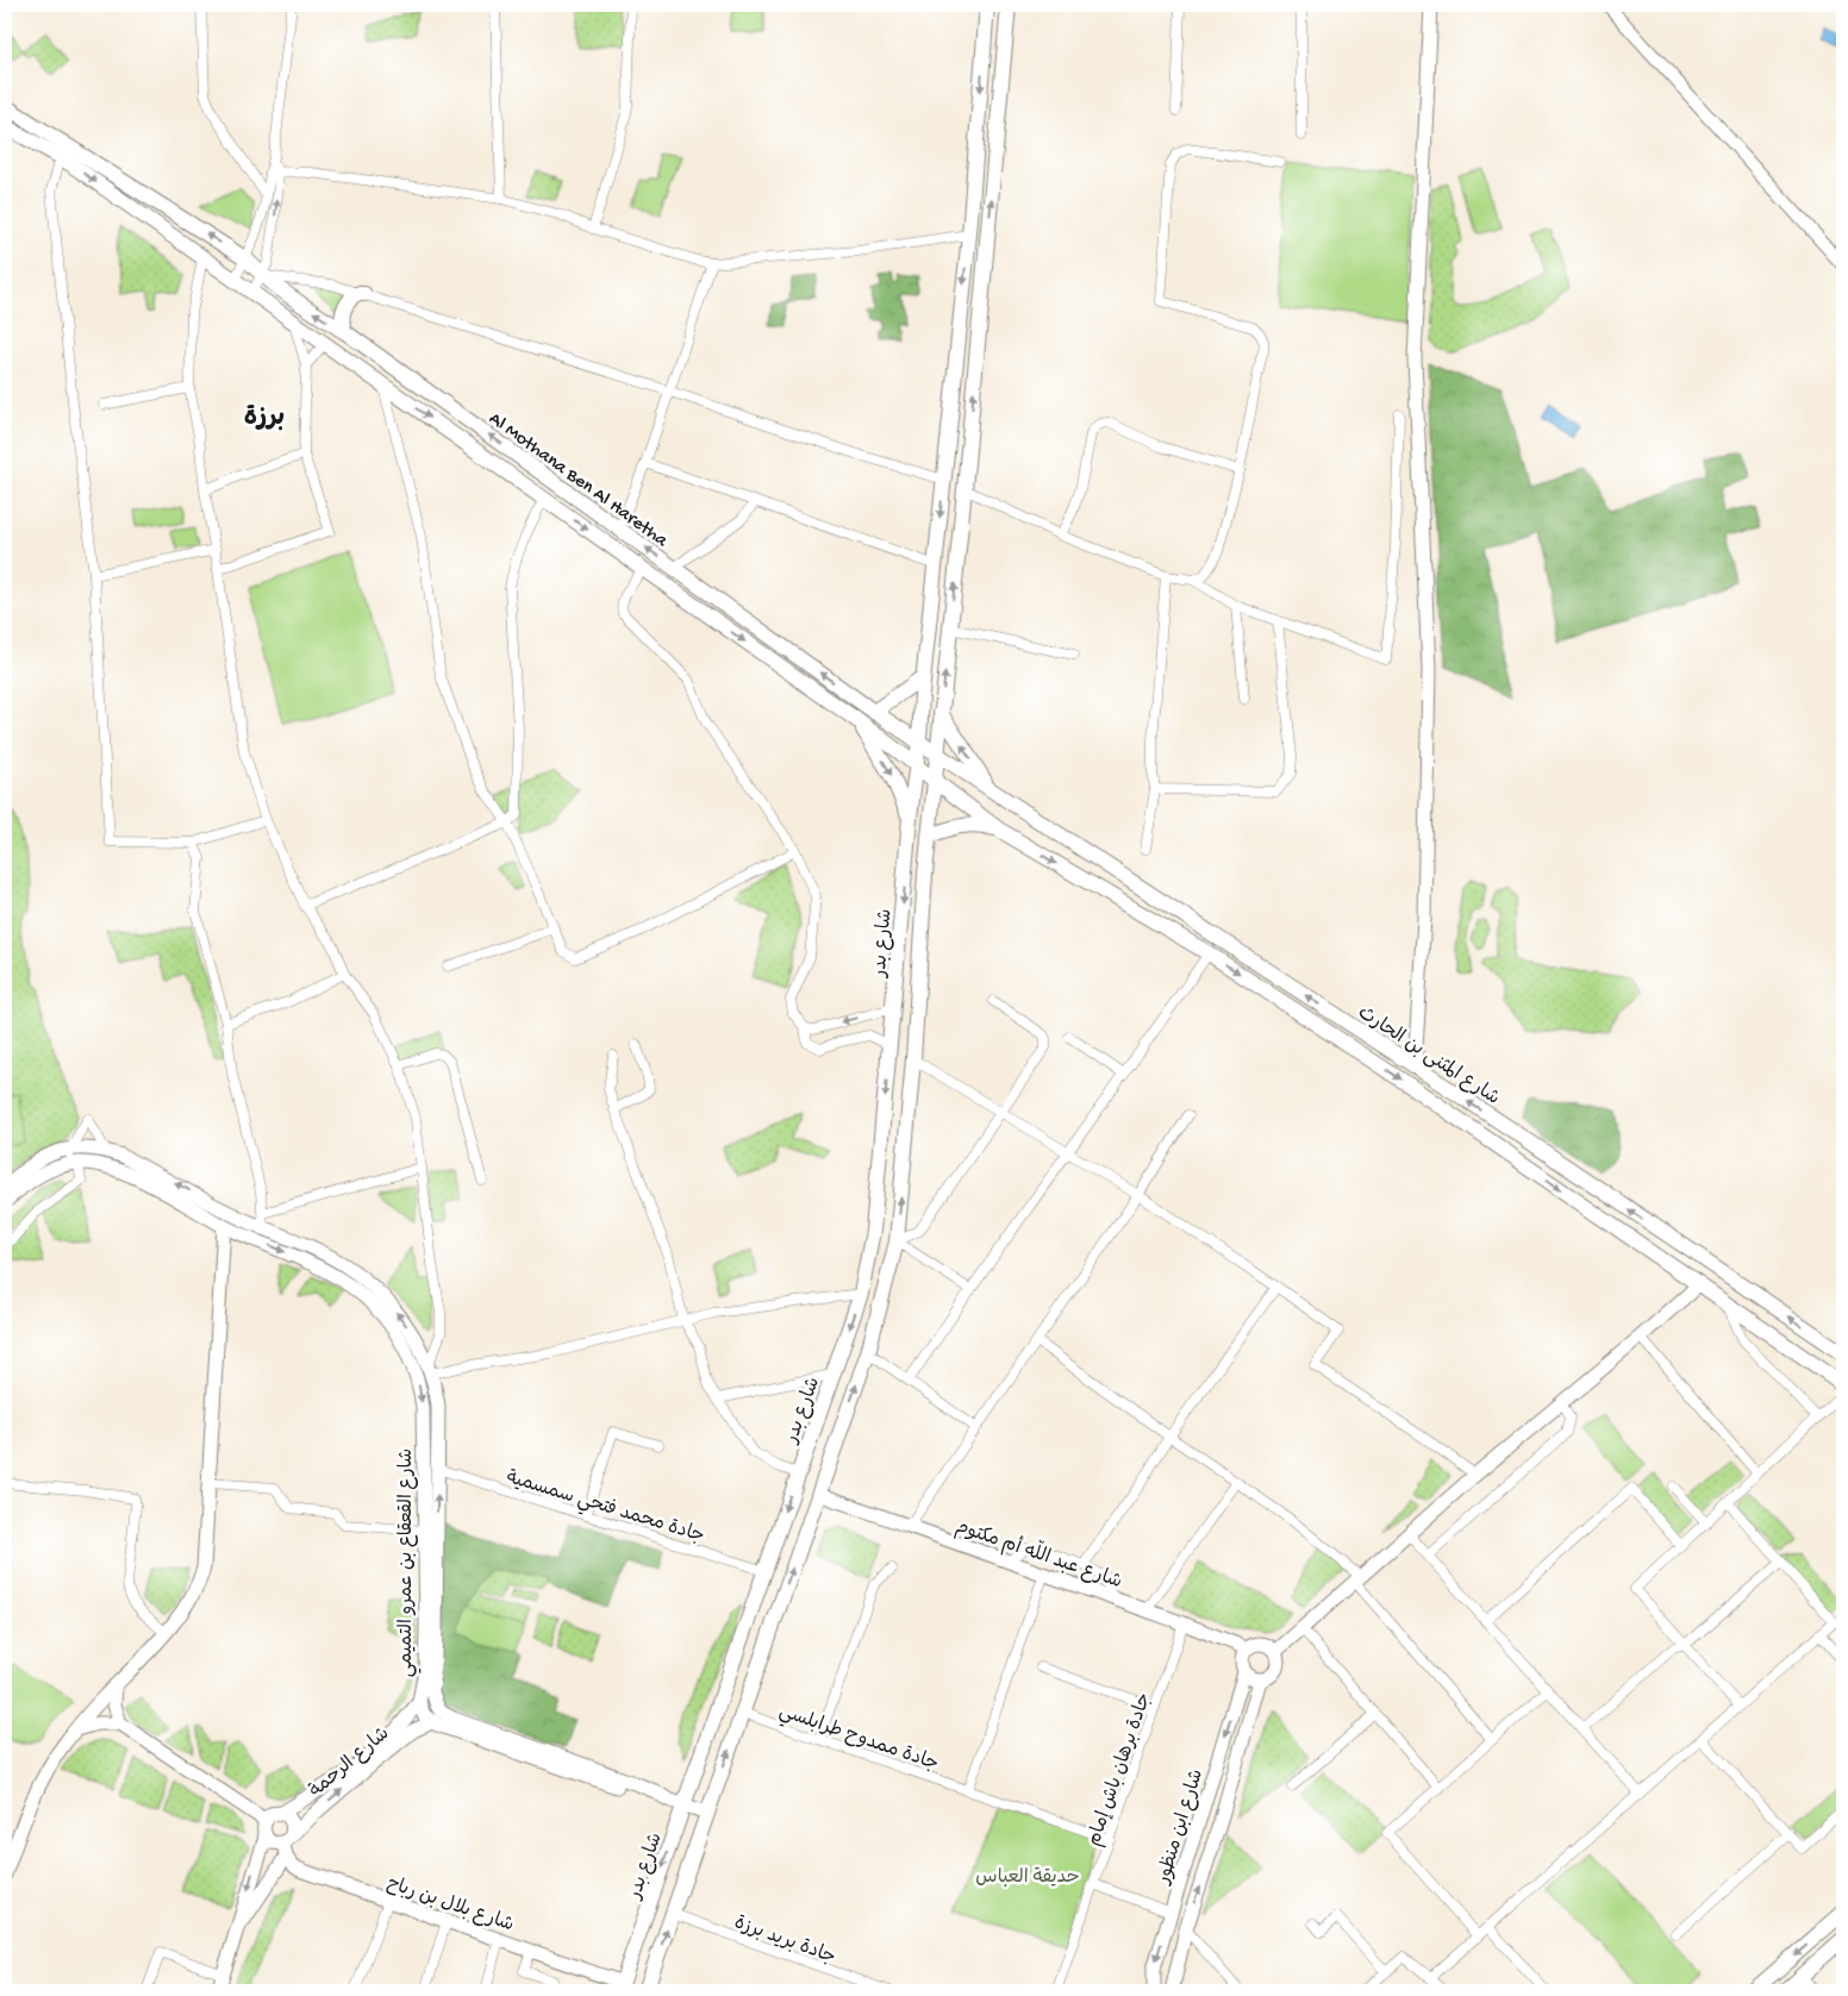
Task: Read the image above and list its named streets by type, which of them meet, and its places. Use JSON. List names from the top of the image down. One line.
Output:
{"streets":{"main road":["Al Mothana Ben Al Haretha","شارع بدر","شارع المثنى بن الحارث","شارع عبد اللّه أم مكتوم","شارع القعقاع بن عمرو التميمي","شارع الرحمة","شارع ابن منظور","شارع بلال بن رباح"],"street":["جادة محمد فتحي سمسمية","جادة ممدوح طرابلسي","جادة برهان باش إمام","جادة بريد برزة"]},"crossings":[["Al Mothana Ben Al Haretha","شارع بدر"],["Al Mothana Ben Al Haretha","شارع المثنى بن الحارث"],["شارع بدر","جادة محمد فتحي سمسمية"],["شارع بدر","شارع بلال بن رباح"],["جادة محمد فتحي سمسمية","شارع القعقاع بن عمرو التميمي"],["شارع عبد اللّه أم مكتوم","جادة برهان باش إمام"],["شارع عبد اللّه أم مكتوم","شارع ابن منظور"],["شارع القعقاع بن عمرو التميمي","شارع الرحمة"],["جادة ممدوح طرابلسي","جادة برهان باش إمام"]],"districts":["برزة"],"parks":["حديقة العباس"]}
